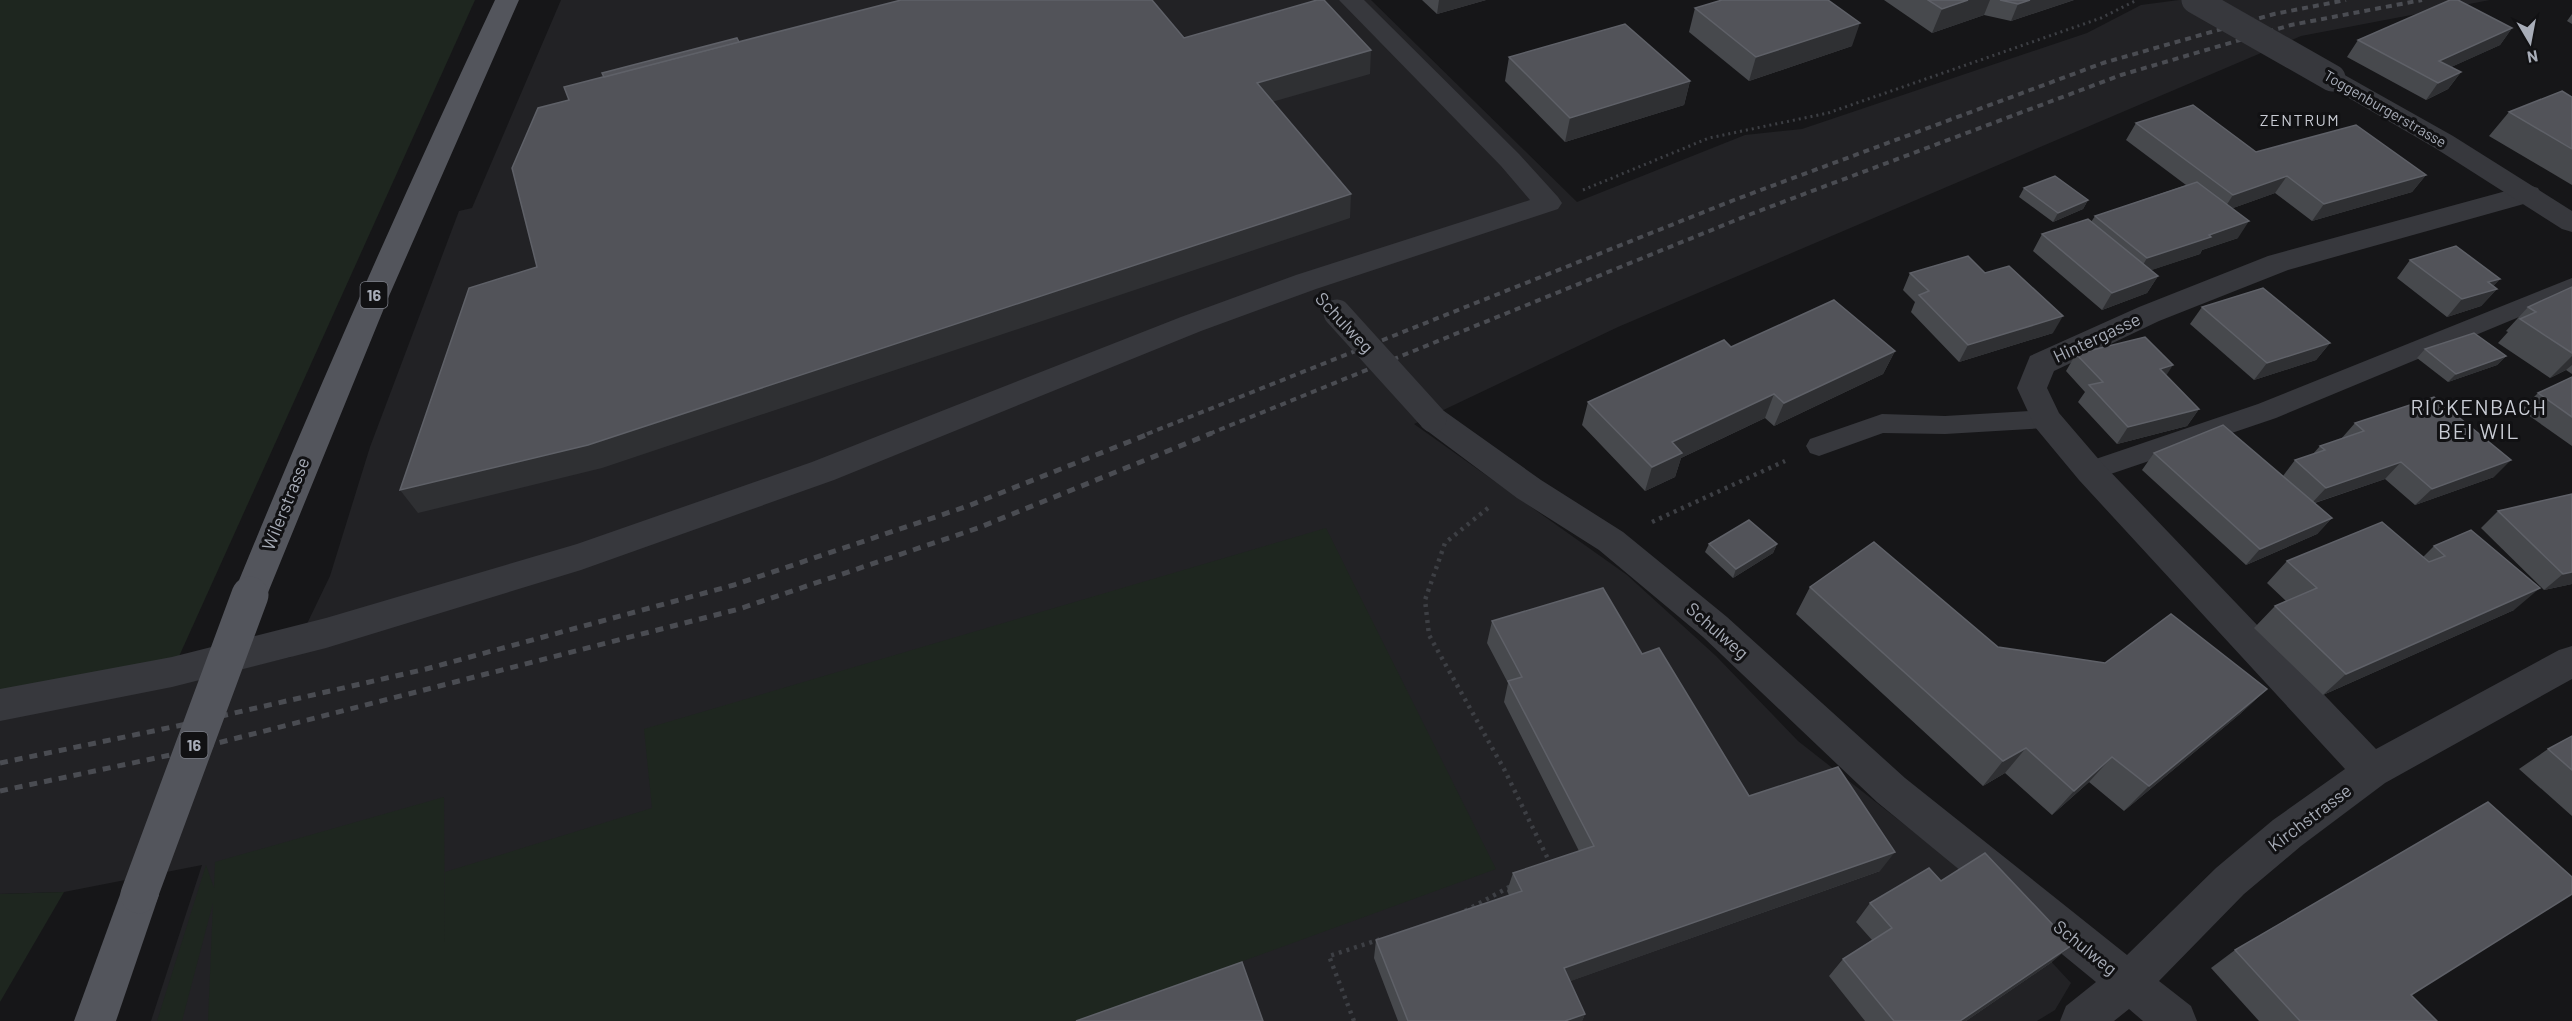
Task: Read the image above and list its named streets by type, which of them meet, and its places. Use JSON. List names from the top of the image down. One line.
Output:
{"streets":{"main road":["16","Wilerstrasse"],"street":["Toggenburgerstrasse","Schulweg","Hintergasse","Kirchstrasse"]},"crossings":[["Toggenburgerstrasse","Hintergasse"],["Schulweg","Kirchstrasse"],["Hintergasse","Kirchstrasse"]],"districts":["ZENTRUM","RICKENBACH BEI WIL"],"north":"bottom"}
